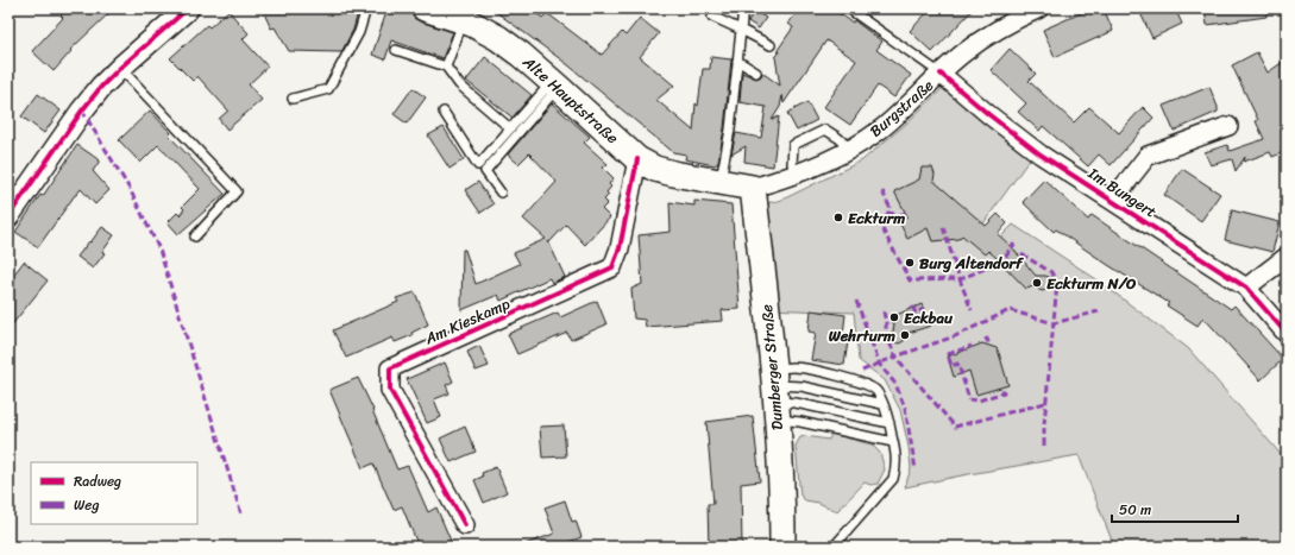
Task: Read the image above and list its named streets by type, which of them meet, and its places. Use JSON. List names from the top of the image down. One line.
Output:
{"streets":{"main road":["Alte Hauptstraße","Dumberger Straße"],"street":["Burgstraße","Im Bungert","Am Kieskamp"]},"crossings":[["Alte Hauptstraße","Burgstraße"],["Alte Hauptstraße","Am Kieskamp"],["Alte Hauptstraße","Dumberger Straße"],["Burgstraße","Im Bungert"],["Burgstraße","Dumberger Straße"]],"places":["Eckturm","Burg Altendorf","Eckturm N/O","Eckbau","Wehrturm"],"legend":["Radweg","Weg"],"scale_bar":"50 m"}
